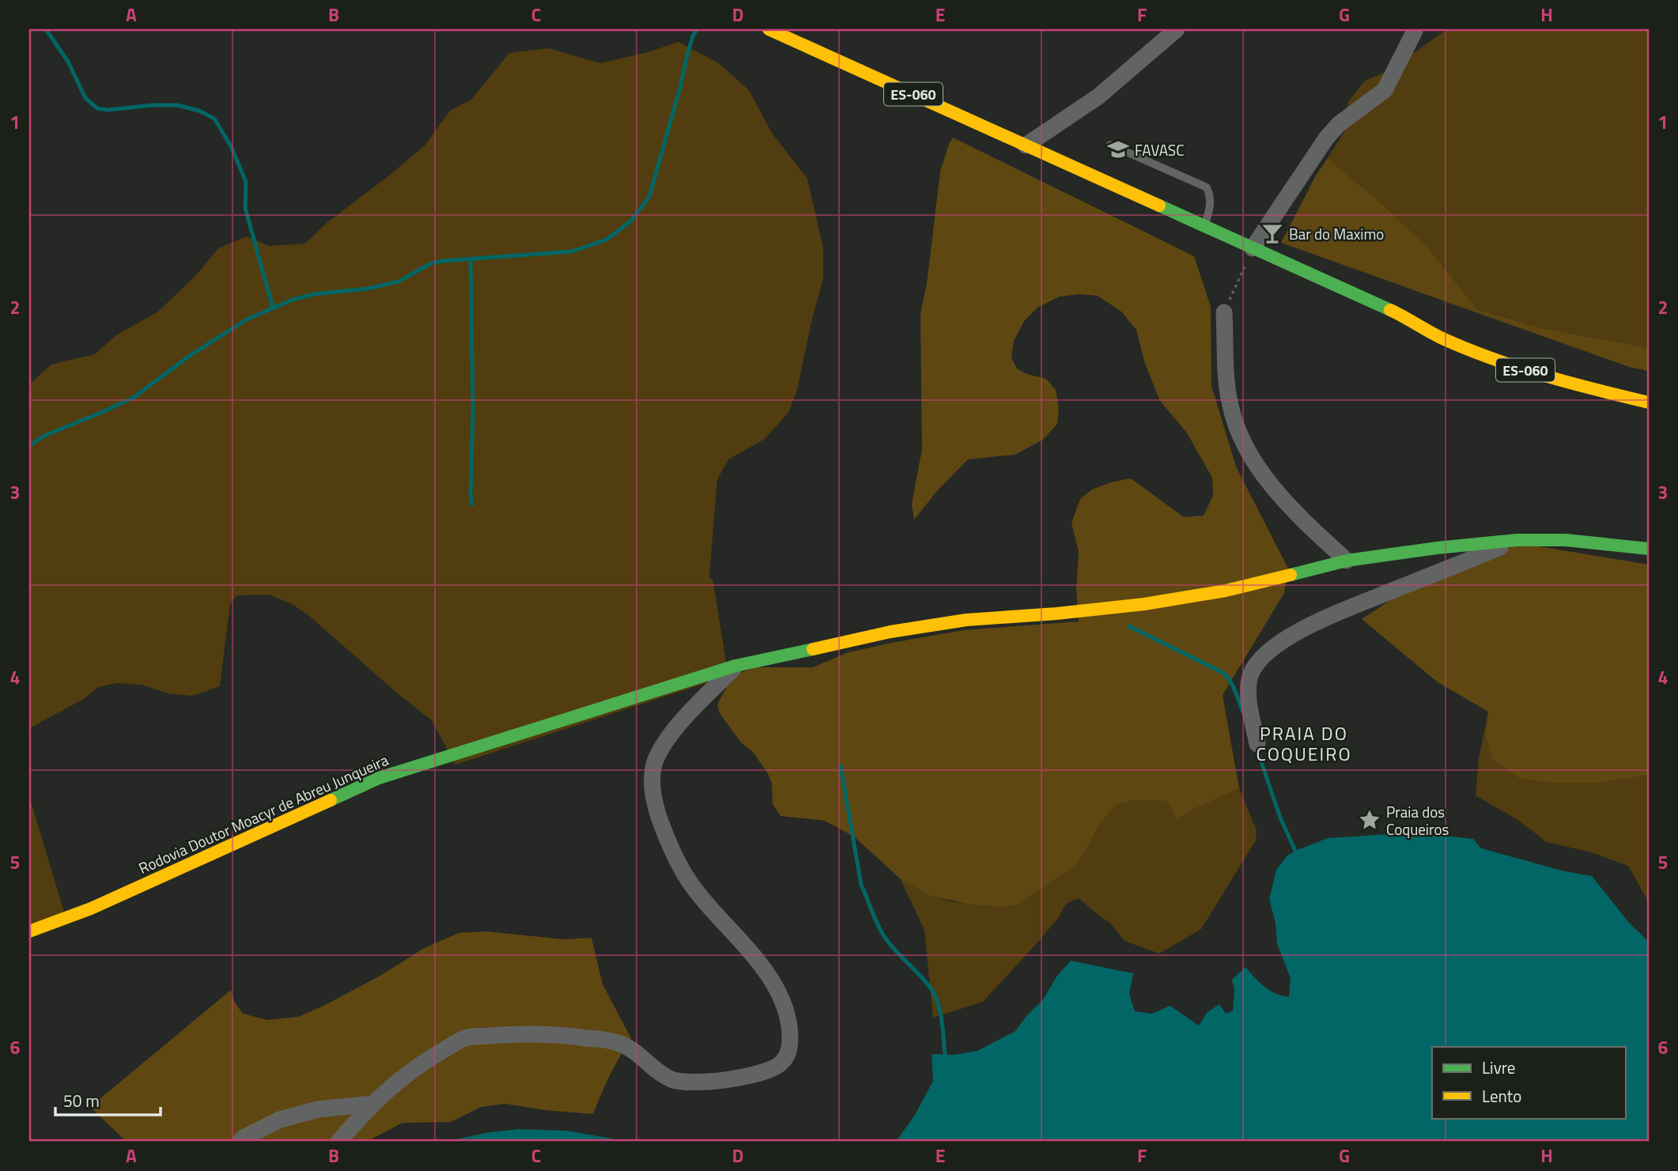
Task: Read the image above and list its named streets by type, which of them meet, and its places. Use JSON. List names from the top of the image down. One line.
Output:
{"streets":{"street":["ES-060","Rodovia Doutor Moacyr de Abreu Junqueira"]},"districts":["PRAIA DO COQUEIRO"],"places":{"school or university":["FAVASC"],"bar":["Bar do Maximo"],"place":["Praia dos Coqueiros"]},"legend":["Livre","Lento"],"scale_bar":"50 m","grid":{"columns":["A","B","C","D","E","F","G","H"],"rows":["1","2","3","4","5","6"]}}
